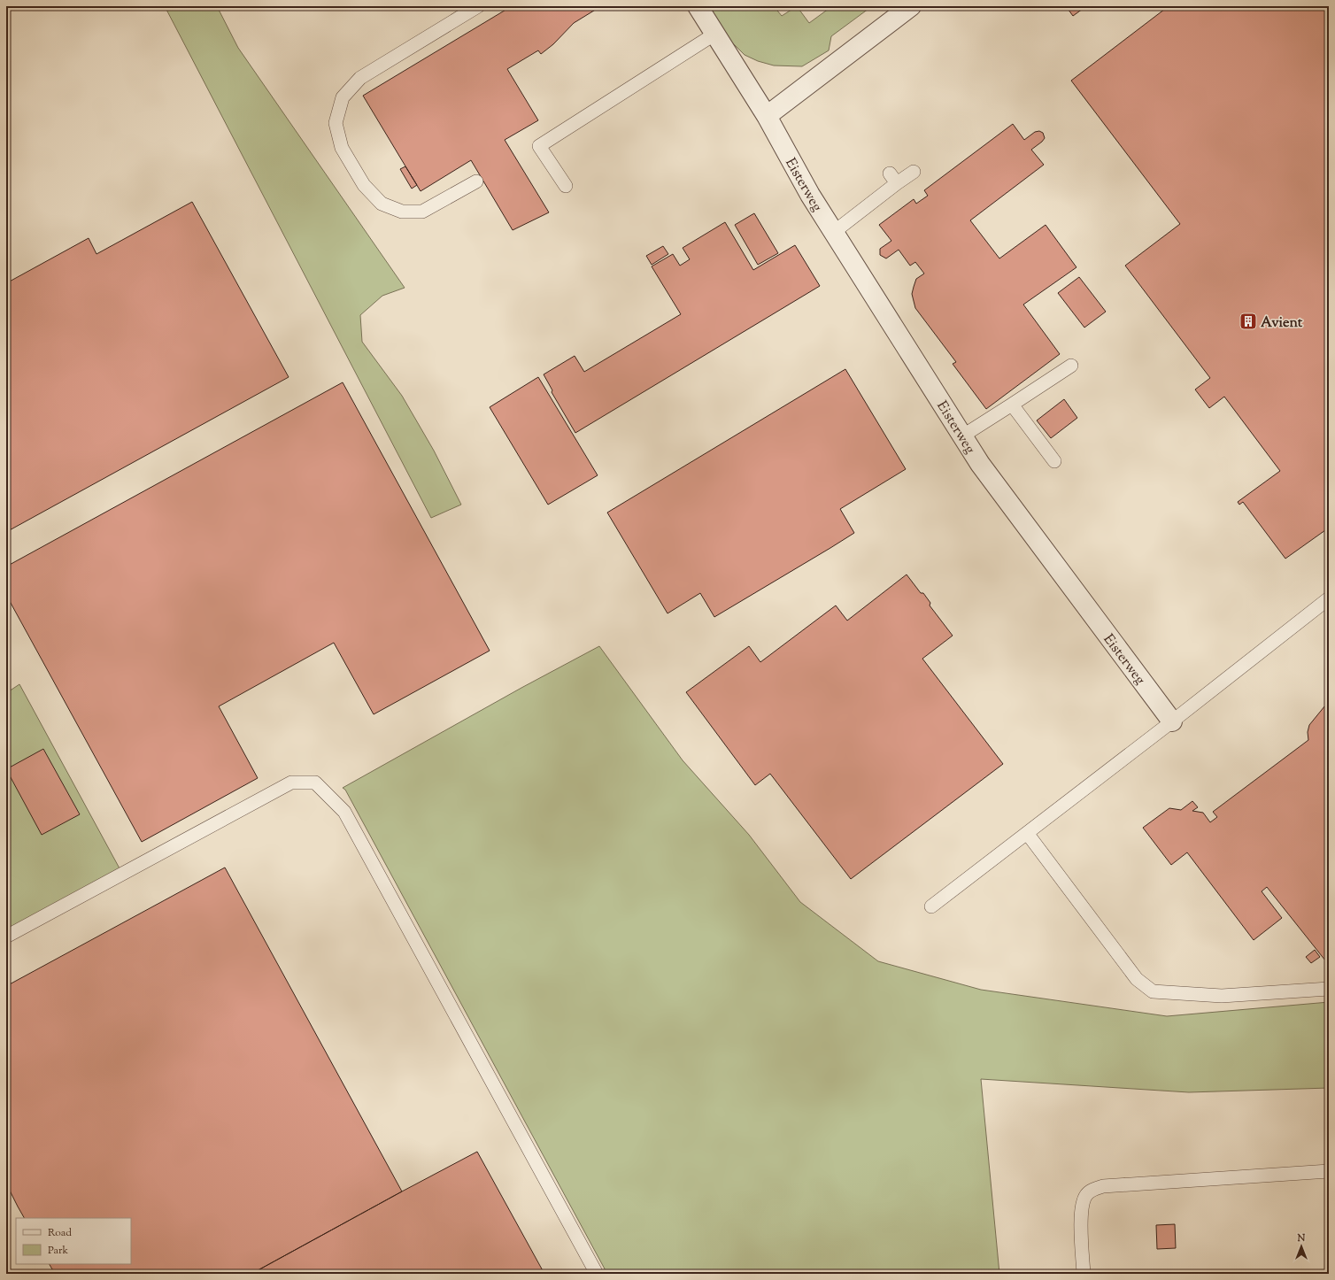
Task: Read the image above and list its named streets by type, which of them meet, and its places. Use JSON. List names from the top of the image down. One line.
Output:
{"streets":{"street":["Eisterweg"]},"places":{"building":["Avient"]},"legend":["Road","Park"],"north":"top"}
